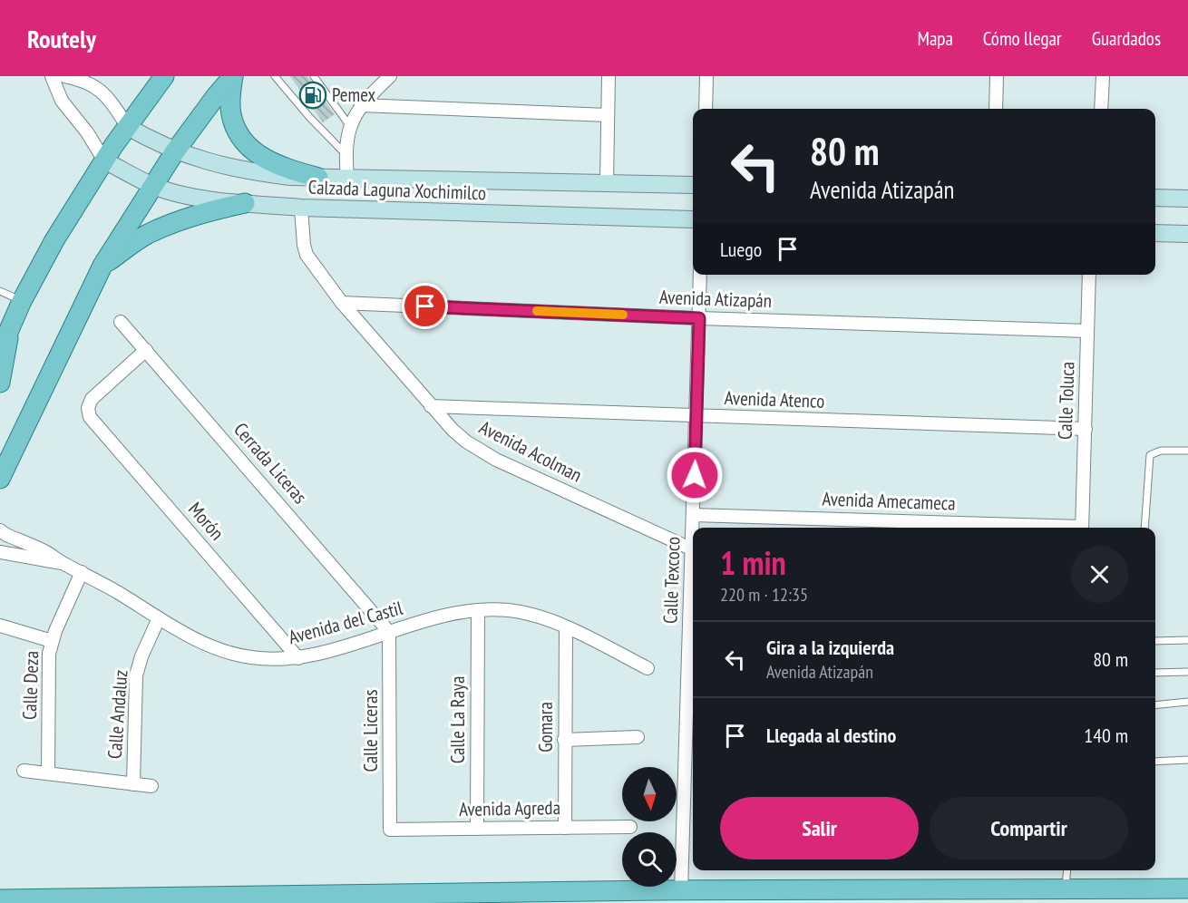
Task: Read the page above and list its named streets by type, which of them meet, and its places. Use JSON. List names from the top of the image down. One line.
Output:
{"streets":{"main road":["Calzada Laguna Xochimilco"],"street":["Avenida Atizapán","Avenida Atenco","Calle Toluca","Avenida Acolman","Cerrada Liceras","Avenida Amecameca","Morón","Calle Texcoco","Avenida del Castil","Calle Deza","Calle Andaluz","Calle La Raya","Gomara","Calle Liceras","Avenida Agreda"]},"crossings":[["Calzada Laguna Xochimilco","Avenida Acolman"],["Avenida Atizapán","Calle Toluca"],["Avenida Atizapán","Avenida Acolman"],["Avenida Atizapán","Calle Texcoco"],["Avenida Atenco","Calle Toluca"],["Avenida Atenco","Avenida Acolman"],["Avenida Atenco","Calle Texcoco"],["Cerrada Liceras","Morón"],["Cerrada Liceras","Avenida del Castil"],["Cerrada Liceras","Calle Liceras"],["Avenida Amecameca","Calle Texcoco"],["Morón","Avenida del Castil"],["Avenida del Castil","Calle Deza"],["Avenida del Castil","Calle Andaluz"],["Avenida del Castil","Calle La Raya"],["Avenida del Castil","Gomara"],["Avenida del Castil","Calle Liceras"],["Calle La Raya","Avenida Agreda"],["Gomara","Avenida Agreda"],["Calle Liceras","Avenida Agreda"]],"places":{"fuel station":["Pemex"]},"north":"bottom","page":{"header":"Routely","nav":["Mapa","Cómo llegar","Guardados"],"turn":["80 m","Avenida Atizapán"],"then":"Luego","heading":["1 min","220 m · 12:35"],"list":[{"name":"Gira a la izquierda","note":"Avenida Atizapán","value":"80 m"},{"name":"Llegada al destino","value":"140 m"}],"buttons":["Salir","Compartir"]}}
